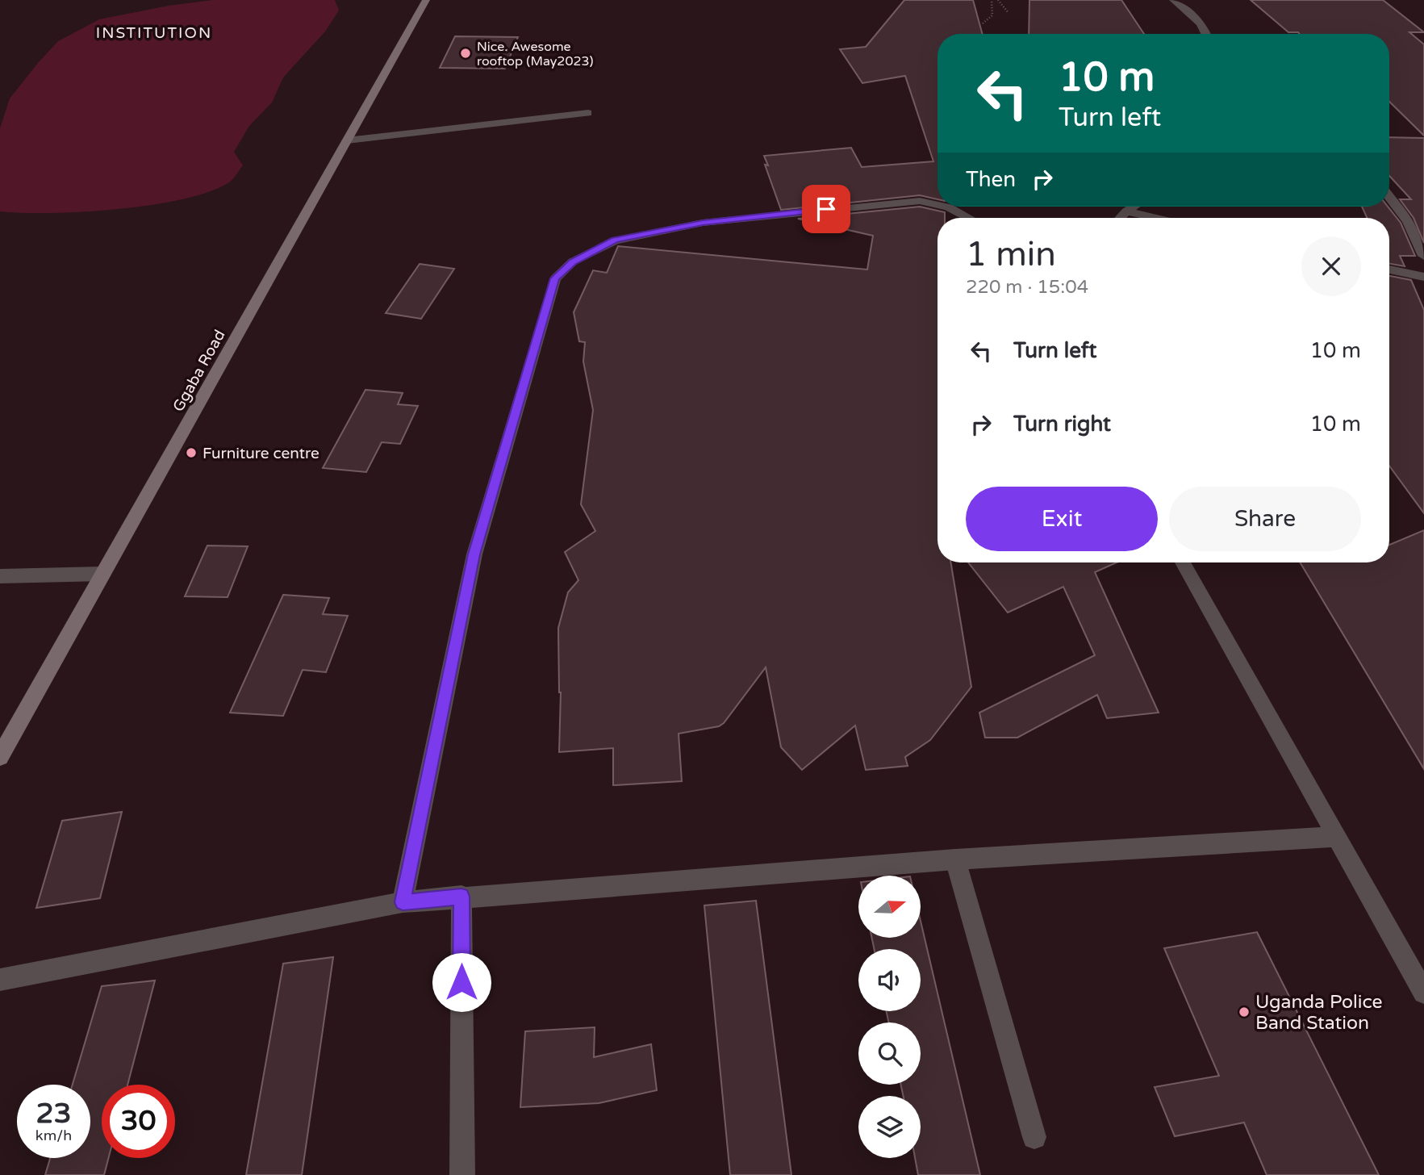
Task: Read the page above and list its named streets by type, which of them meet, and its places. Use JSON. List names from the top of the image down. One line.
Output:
{"streets":{"main road":["Ggaba Road"]},"districts":["INSTITUTION"],"places":["Nice. Awesome rooftop (May2023)","Furniture centre","Uganda Police Band Station"],"north":"right","page":{"turn":["10 m","Turn left"],"then":"Then","heading":["1 min","220 m · 15:04"],"list":[{"name":"Turn left","value":"10 m"},{"name":"Turn right","value":"10 m"}],"buttons":["Exit","Share"],"speed":"23 km/h","limit":"30"}}
